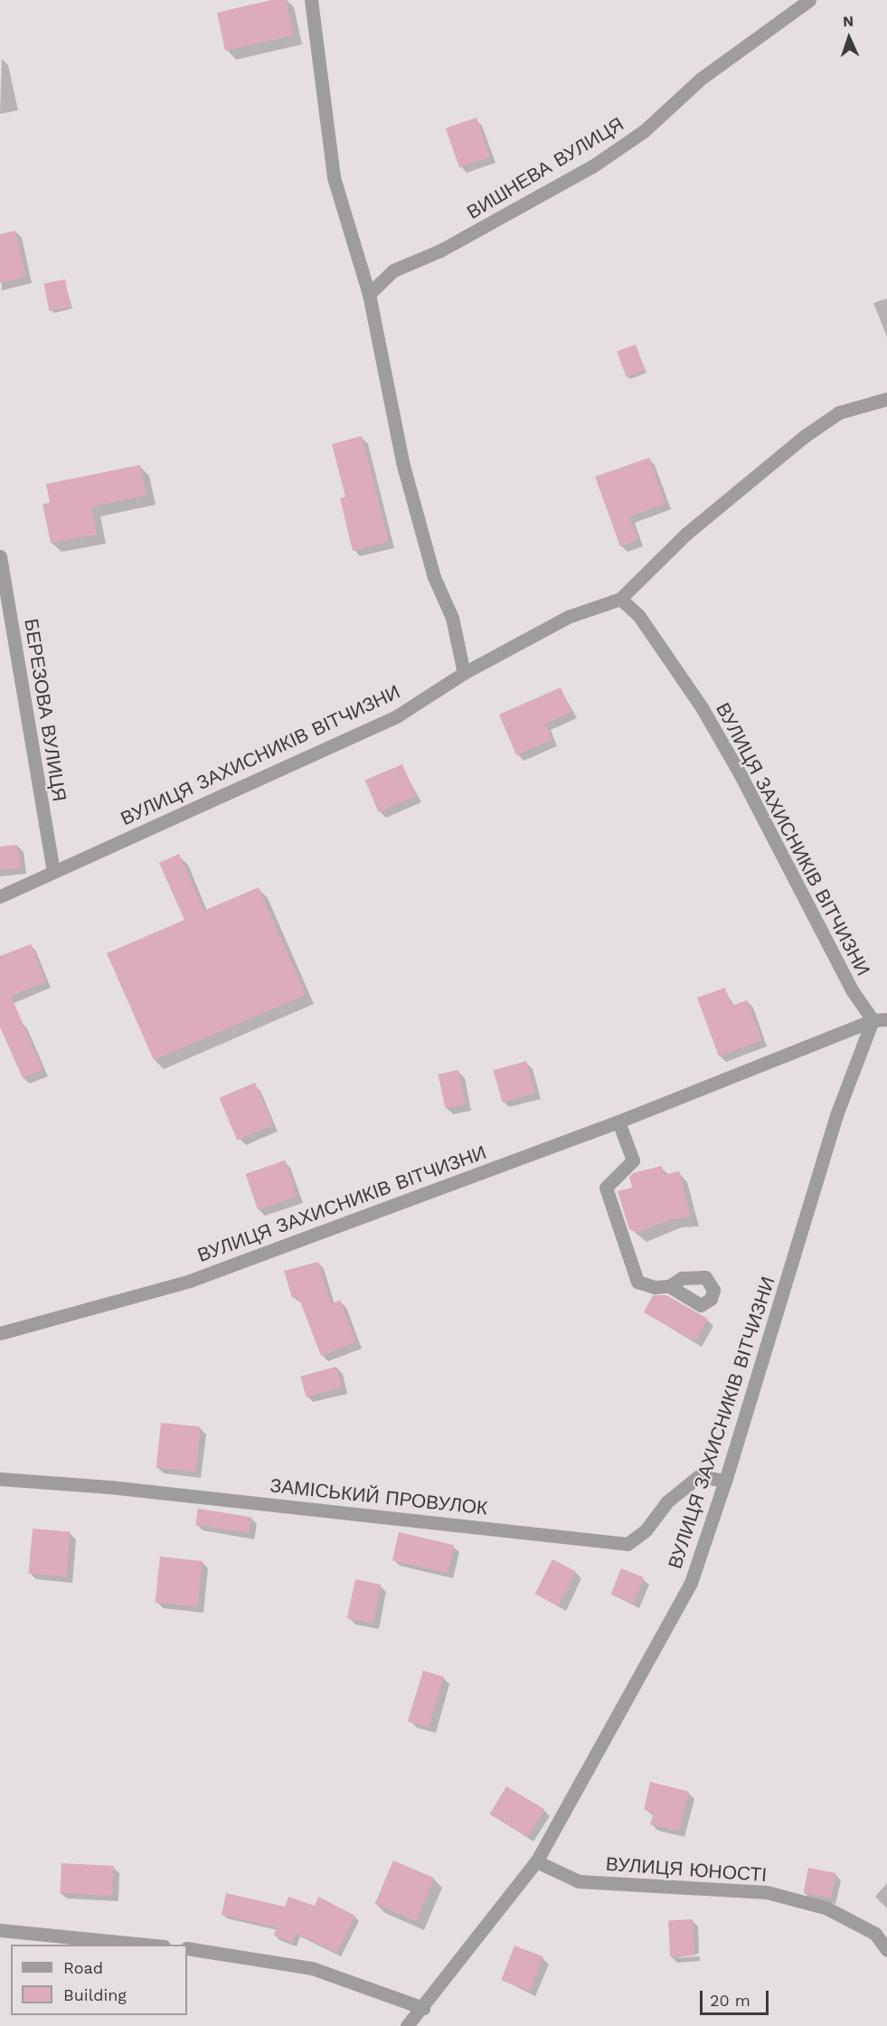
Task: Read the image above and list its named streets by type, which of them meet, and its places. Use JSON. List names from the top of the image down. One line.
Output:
{"streets":{"street":["ВИШНЕВА ВУЛИЦЯ","БЕРЕЗОВА ВУЛИЦЯ","ВУЛИЦЯ ЗАХИСНИКІВ ВІТЧИЗНИ","ЗАМІСЬКИЙ ПРОВУЛОК","ВУЛИЦЯ ЮНОСТІ"]},"crossings":[["БЕРЕЗОВА ВУЛИЦЯ","ВУЛИЦЯ ЗАХИСНИКІВ ВІТЧИЗНИ"],["ВУЛИЦЯ ЗАХИСНИКІВ ВІТЧИЗНИ","ЗАМІСЬКИЙ ПРОВУЛОК"],["ВУЛИЦЯ ЗАХИСНИКІВ ВІТЧИЗНИ","ВУЛИЦЯ ЮНОСТІ"]],"legend":["Road","Building"],"scale_bar":"20 m","north":"top"}
